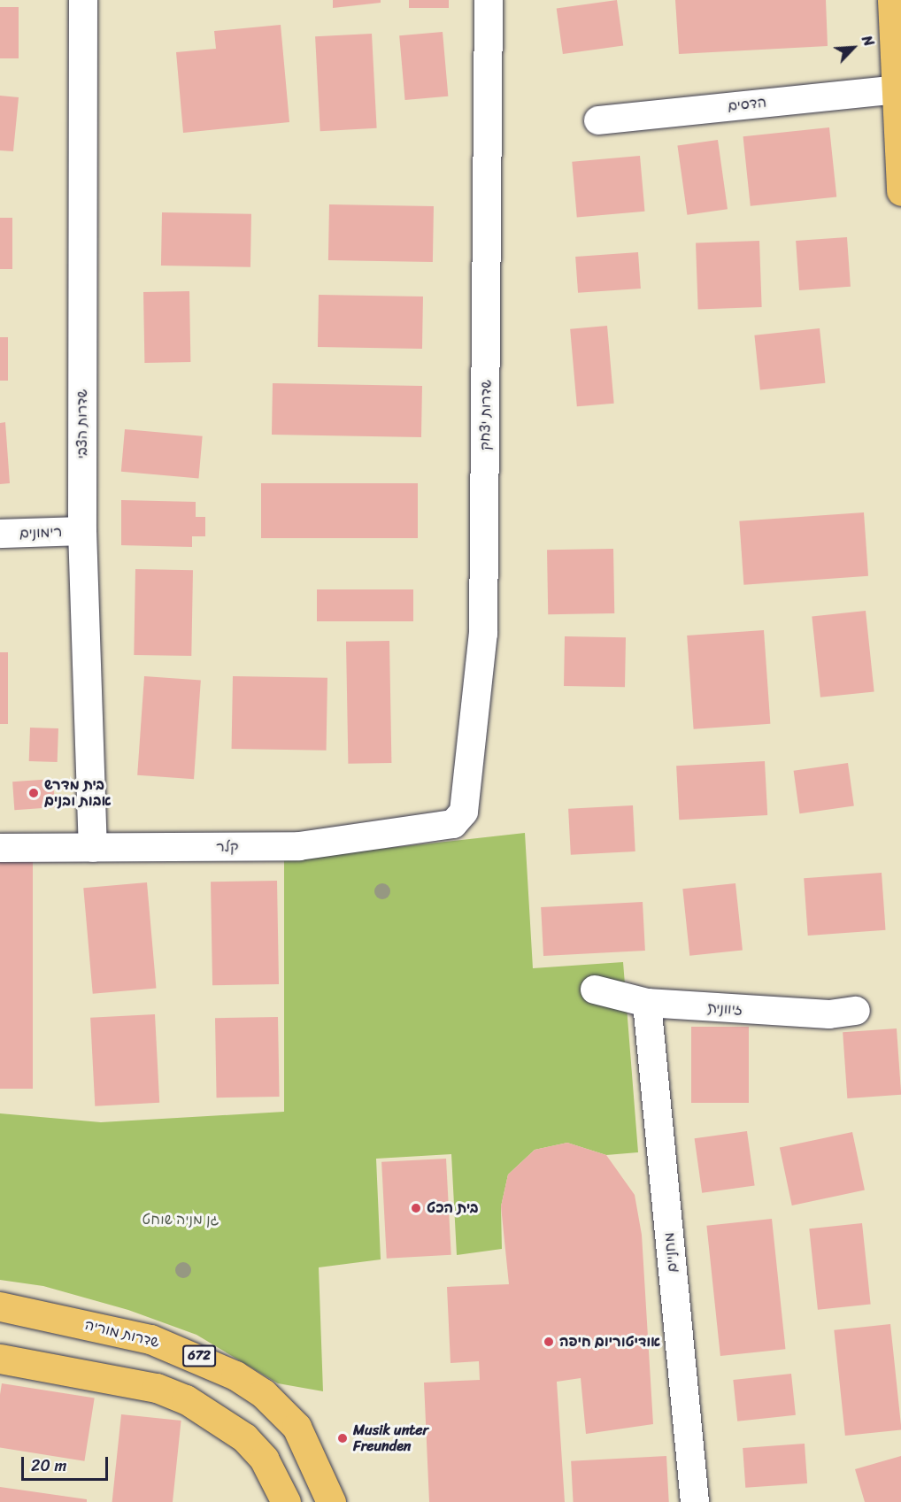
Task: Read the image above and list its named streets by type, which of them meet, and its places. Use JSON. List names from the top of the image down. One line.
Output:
{"streets":{"main road":["שדרות מוריה","672"],"street":["הדסים","שדרות יצחק","שדרות הצבי","רימונים","קלר","זיוונית","מחניים"]},"crossings":[["שדרות יצחק","קלר"],["שדרות הצבי","רימונים"],["שדרות הצבי","קלר"],["זיוונית","מחניים"]],"parks":["גן מניה שוחט"],"places":["בית מדרש אבות ובנים","בית הכט","אודיטוריום חיפה","Musik unter Freunden"],"scale_bar":"20 m","north":"top right"}
